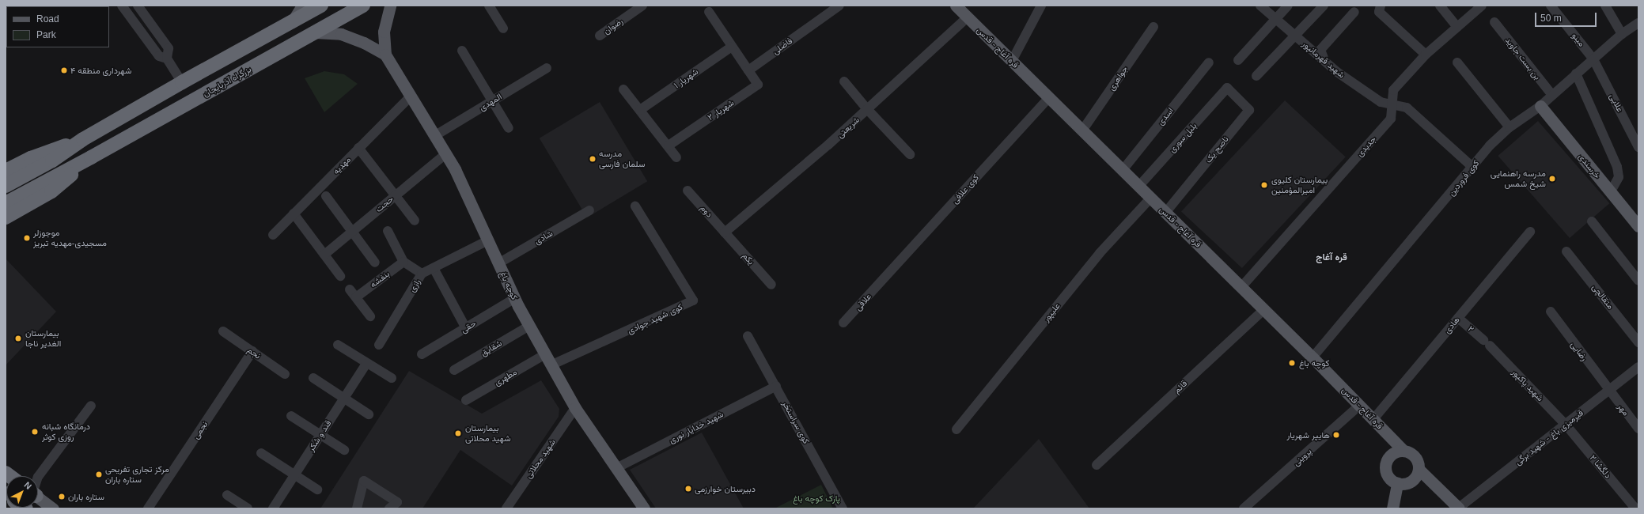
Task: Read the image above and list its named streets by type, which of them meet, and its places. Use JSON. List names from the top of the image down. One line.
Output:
{"streets":{"highway":["بزرگراه آذربایجان"],"main road":["قره آغاج - قدس","خرسندی","کوچه باغ"],"street":["رضوان","مینو","فاضلی","بن بست جاوید","شهید قهرمانپور","شهریار ۱","جواهری","المهدی","علایی","شهریار ۲","اسدی","شریعتی","بلبل سوری","جدیدی","ناصح یک","مهدیه","کوی فروردین","کوی علافی","حجت","دوم","شادی","یکم","بنفشه","رازی","متقالچی","علاقی","علیپور","کوی شهید جوادی","هادی","حقی","۲","شقایق","رضایی","نجم","مطهری","شهید پاکپور","قائم","مهر","کوی سراستخر","شهید خدایار نوری","نجمی","قند و شکر","قیرمیزی باغ - شهید برگی","پروینی","شهید محلاتی","دلگشا ۲"]},"crossings":[["مینو","علایی"],["مینو","کوی فروردین"],["فاضلی","شهریار ۲"],["قره آغاج - قدس","جواهری"],["قره آغاج - قدس","اسدی"],["قره آغاج - قدس","شریعتی"],["قره آغاج - قدس","بلبل سوری"],["قره آغاج - قدس","جدیدی"],["قره آغاج - قدس","ناصح یک"],["قره آغاج - قدس","کوی فروردین"],["قره آغاج - قدس","کوی علافی"],["قره آغاج - قدس","علیپور"],["قره آغاج - قدس","هادی"],["قره آغاج - قدس","قائم"],["قره آغاج - قدس","پروینی"],["بن بست جاوید","کوی فروردین"],["شهید قهرمانپور","جدیدی"],["شهید قهرمانپور","کوی فروردین"],["المهدی","کوچه باغ"],["علایی","کوی فروردین"],["شریعتی","دوم"],["شریعتی","یکم"],["بلبل سوری","ناصح یک"],["مهدیه","کوچه باغ"],["خرسندی","کوی فروردین"],["کوی علافی","علاقی"],["حجت","کوچه باغ"],["دوم","یکم"],["شادی","کوچه باغ"],["رازی","کوچه باغ"],["کوچه باغ","کوی شهید جوادی"],["کوچه باغ","حقی"],["کوچه باغ","شقایق"],["کوچه باغ","مطهری"],["کوچه باغ","شهید خدایار نوری"],["کوچه باغ","شهید محلاتی"],["هادی","۲"],["۲","شهید پاکپور"],["رضایی","مهر"],["رضایی","قیرمیزی باغ - شهید برگی"],["نجم","نجمی"],["شهید پاکپور","قیرمیزی باغ - شهید برگی"],["شهید پاکپور","دلگشا ۲"],["مهر","قیرمیزی باغ - شهید برگی"],["کوی سراستخر","شهید خدایار نوری"],["قیرمیزی باغ - شهید برگی","دلگشا ۲"]],"districts":["قره آغاج"],"parks":["پارک کوچه باغ"],"places":["شهرداری منطقه ۴","مدرسه سلمان فارسی","مدرسه راهنمایی شیخ شمس","بیمارستان کلیوی امیرالمؤمنین","موجوزلر مسجیدی-مهدیه تبریز","بیمارستان الغدیر ناجا","کوچه باغ","درمانگاه شبانه روزی کوثر","بیمارستان شهید محلاتی","هایپر شهریار","مرکز تجاری تفریحی ستاره باران","دبیرستان خوارزمی","ستاره باران"],"legend":["Road","Park"],"scale_bar":"50 m","north":"top right"}
